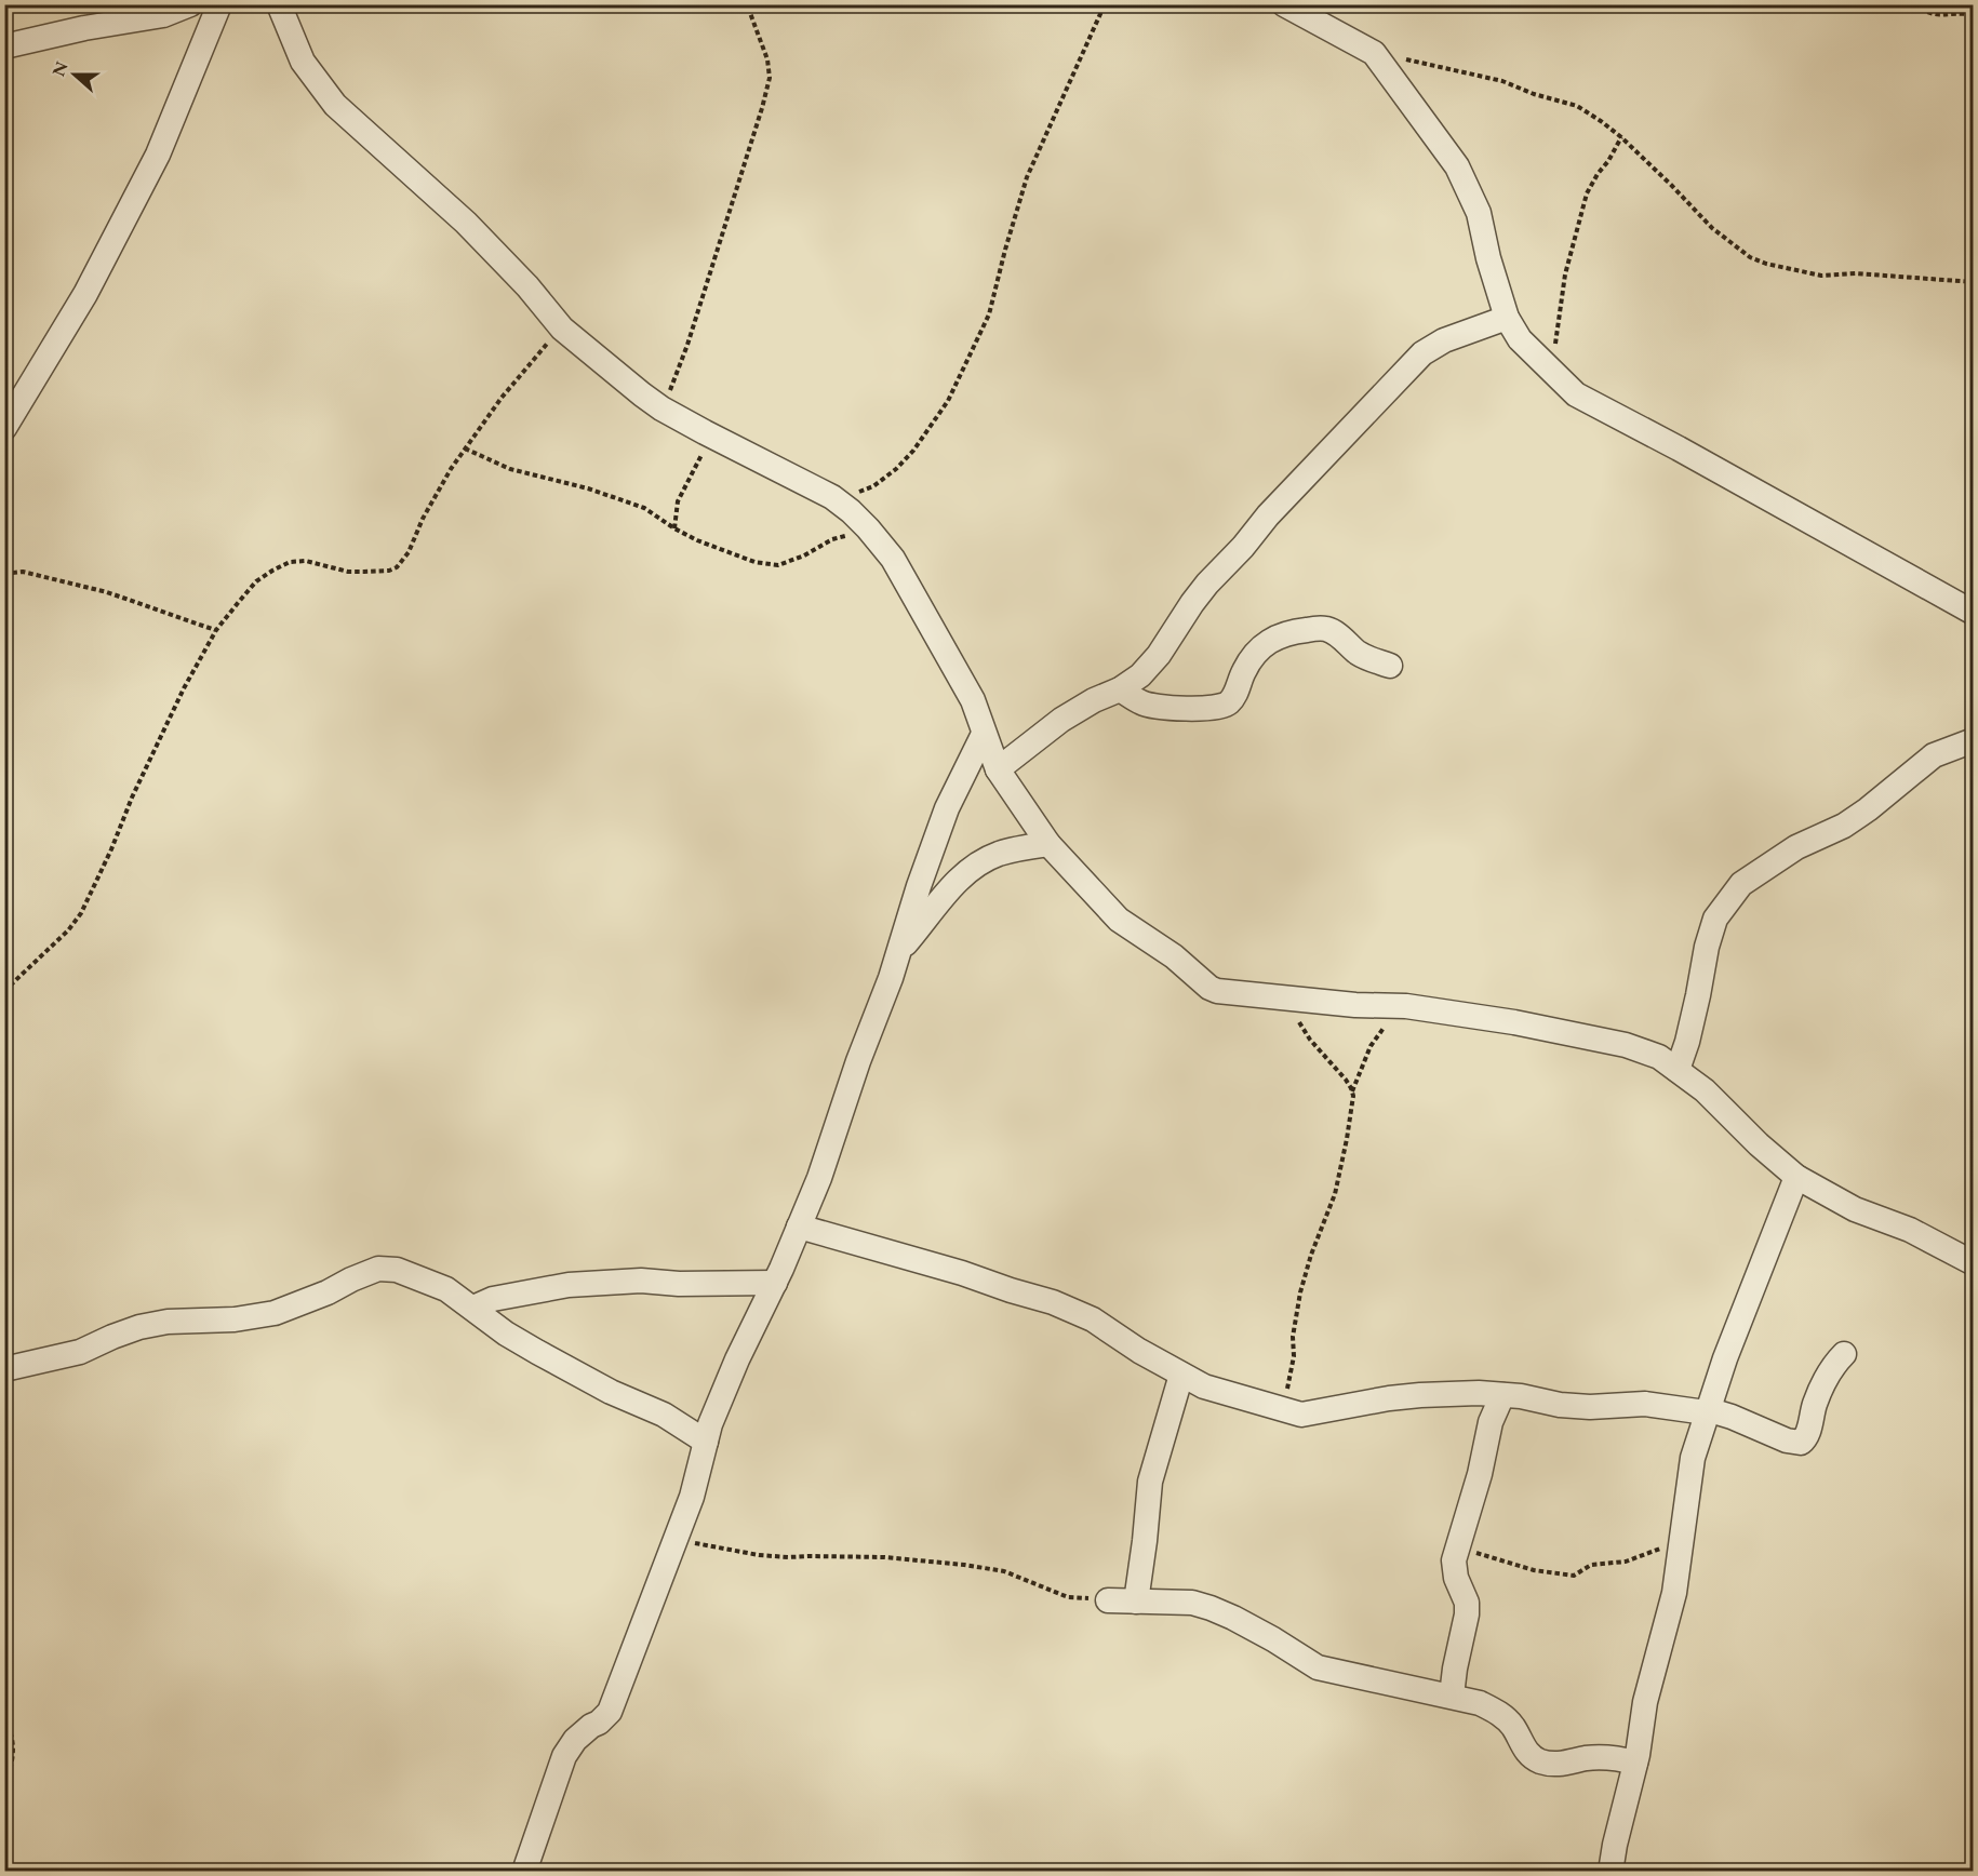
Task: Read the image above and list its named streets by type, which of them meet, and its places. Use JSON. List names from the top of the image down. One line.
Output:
{"north":"left"}
